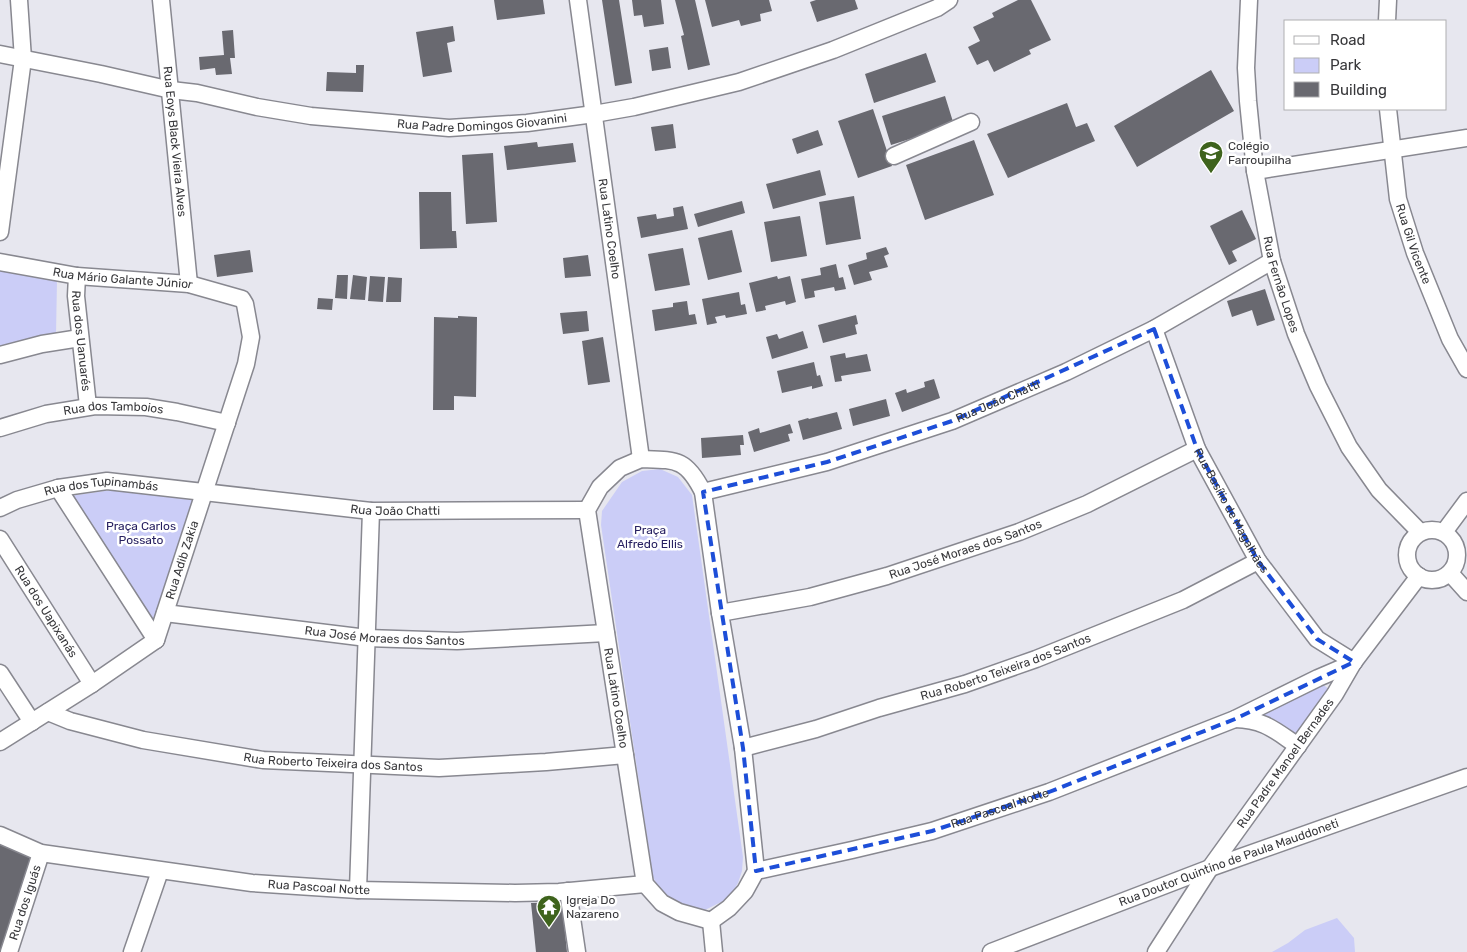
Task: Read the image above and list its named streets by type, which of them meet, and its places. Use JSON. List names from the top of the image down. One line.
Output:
{"streets":{"street":["Rua Padre Domingos Giovanini","Rua Eoys Black Vieira Alves","Rua Latino Coelho","Rua Gil Vicente","Rua Mário Galante Júnior","Rua Fernão Lopes","Rua dos Uanuarés","Rua João Chatti","Rua dos Tamboios","Rua dos Tupinambás","Rua Basílio de Magalhães","Rua José Moraes dos Santos","Rua Adib Zakia","Rua dos Uapixanás","Rua Roberto Teixeira dos Santos","Rua Padre Manoel Bernades","Rua Pascoal Notte","Rua Doutor Quintino de Paula Mauddoneti","Rua dos Iguás"]},"crossings":[["Rua Padre Domingos Giovanini","Rua Eoys Black Vieira Alves"],["Rua Padre Domingos Giovanini","Rua Latino Coelho"],["Rua Eoys Black Vieira Alves","Rua Mário Galante Júnior"],["Rua Latino Coelho","Rua João Chatti"],["Rua Latino Coelho","Rua José Moraes dos Santos"],["Rua Latino Coelho","Rua Roberto Teixeira dos Santos"],["Rua Latino Coelho","Rua Pascoal Notte"],["Rua Mário Galante Júnior","Rua dos Uanuarés"],["Rua Mário Galante Júnior","Rua Adib Zakia"],["Rua Fernão Lopes","Rua João Chatti"],["Rua Fernão Lopes","Rua Padre Manoel Bernades"],["Rua dos Uanuarés","Rua dos Tamboios"],["Rua João Chatti","Rua dos Tupinambás"],["Rua João Chatti","Rua Basílio de Magalhães"],["Rua João Chatti","Rua Adib Zakia"],["Rua dos Tamboios","Rua Adib Zakia"],["Rua dos Tupinambás","Rua Adib Zakia"],["Rua Basílio de Magalhães","Rua José Moraes dos Santos"],["Rua Basílio de Magalhães","Rua Roberto Teixeira dos Santos"],["Rua Basílio de Magalhães","Rua Padre Manoel Bernades"],["Rua Basílio de Magalhães","Rua Pascoal Notte"],["Rua José Moraes dos Santos","Rua Adib Zakia"],["Rua Padre Manoel Bernades","Rua Pascoal Notte"],["Rua Padre Manoel Bernades","Rua Doutor Quintino de Paula Mauddoneti"],["Rua Pascoal Notte","Rua dos Iguás"]],"parks":["Praça Carlos Possato","Praça Alfredo Ellis"],"places":{"school or university":["Colégio Farroupilha"],"temple":["Igreja Do Nazareno"]},"legend":["Road","Park","Building"]}
